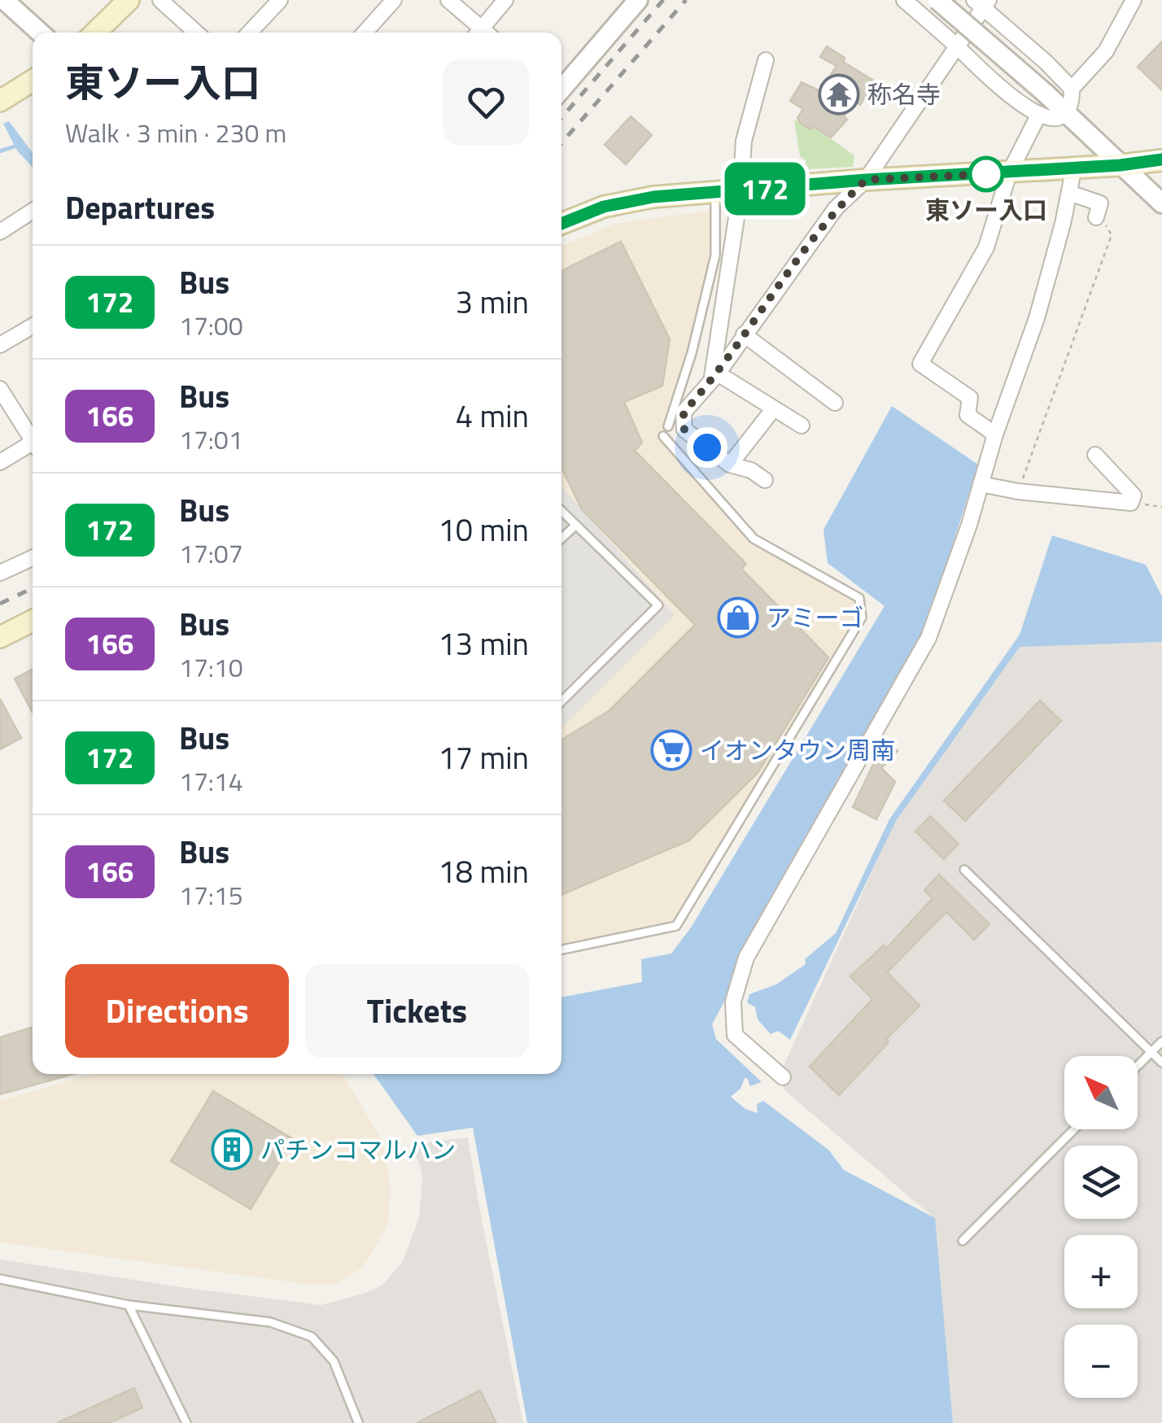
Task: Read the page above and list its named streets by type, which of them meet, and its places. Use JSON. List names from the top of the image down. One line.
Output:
{"places":{"temple":["称名寺"],"other":["東ソー入口"],"shop":["アミーゴ"],"supermarket":["イオンタウン周南"],"building":["パチンコマルハン"]},"lines":["bus line 172"],"north":"top left","page":{"on_map":"172","heading":[["東ソー入口","Walk · 3 min · 230 m"],"Departures"],"list":[{"mark":"172","name":"Bus","note":"17:00","value":"3 min"},{"mark":"166","name":"Bus","note":"17:01","value":"4 min"},{"mark":"172","name":"Bus","note":"17:07","value":"10 min"},{"mark":"166","name":"Bus","note":"17:10","value":"13 min"},{"mark":"172","name":"Bus","note":"17:14","value":"17 min"},{"mark":"166","name":"Bus","note":"17:15","value":"18 min"}],"buttons":["Directions","Tickets"],"map_buttons":["+","−"]}}
